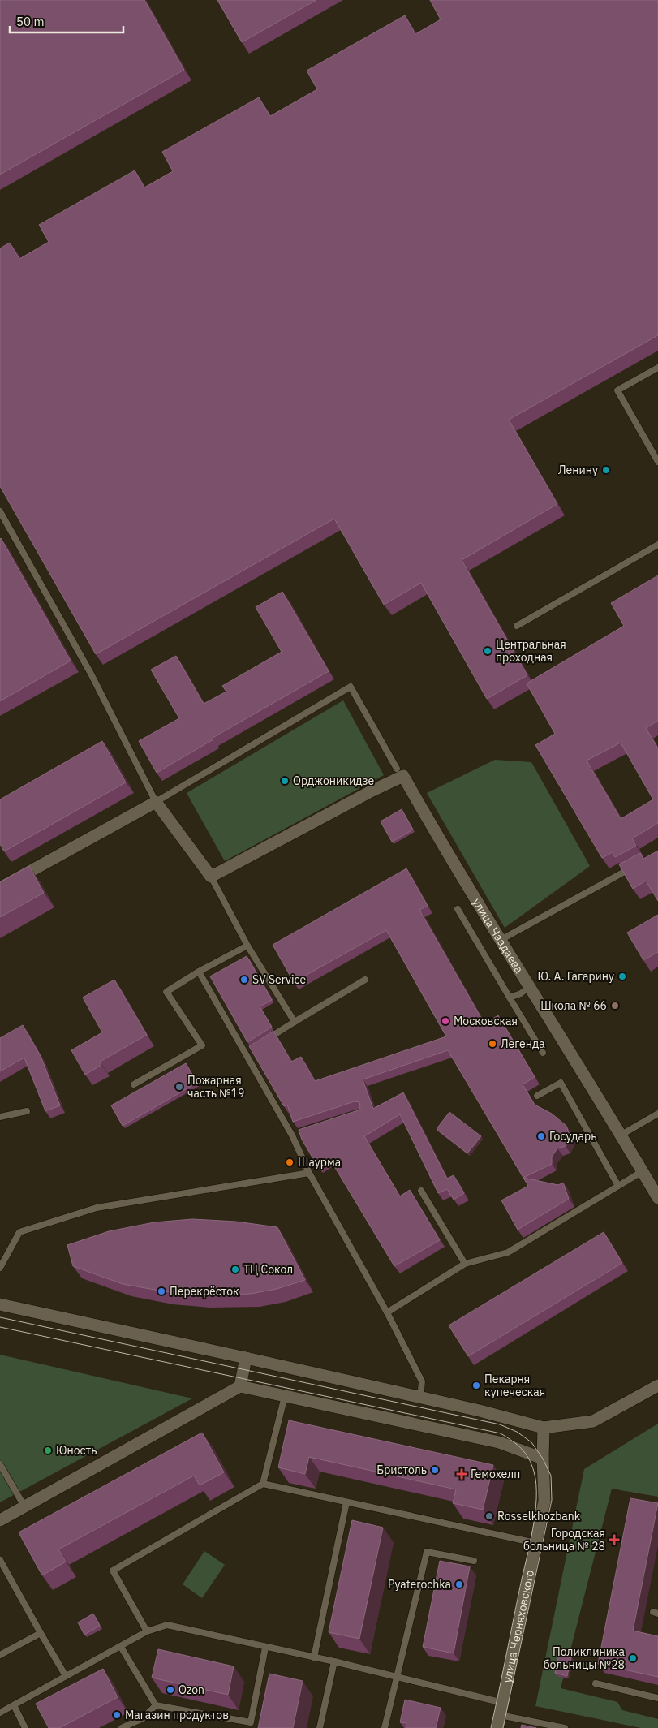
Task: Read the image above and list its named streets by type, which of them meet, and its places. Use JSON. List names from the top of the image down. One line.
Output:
{"streets":{"street":["улица Чаадаева","улица Черняховского"]},"places":{"other":["Ленину","Центральная проходная","Орджоникидзе","Ю. А. Гагарину","SV Service","Школа № 66","Московская","Легенда","Пожарная часть №19","Государь","Шаурма","ТЦ Сокол","Перекрёсток","Пекарня купеческая","Юность","Бристоль","Rosselkhozbank","Pyaterochka","Поликлиника больницы №28","Ozon","Магазин продуктов"],"health":["Гемохелп","Городская больница № 28"]},"scale_bar":"50 m"}
